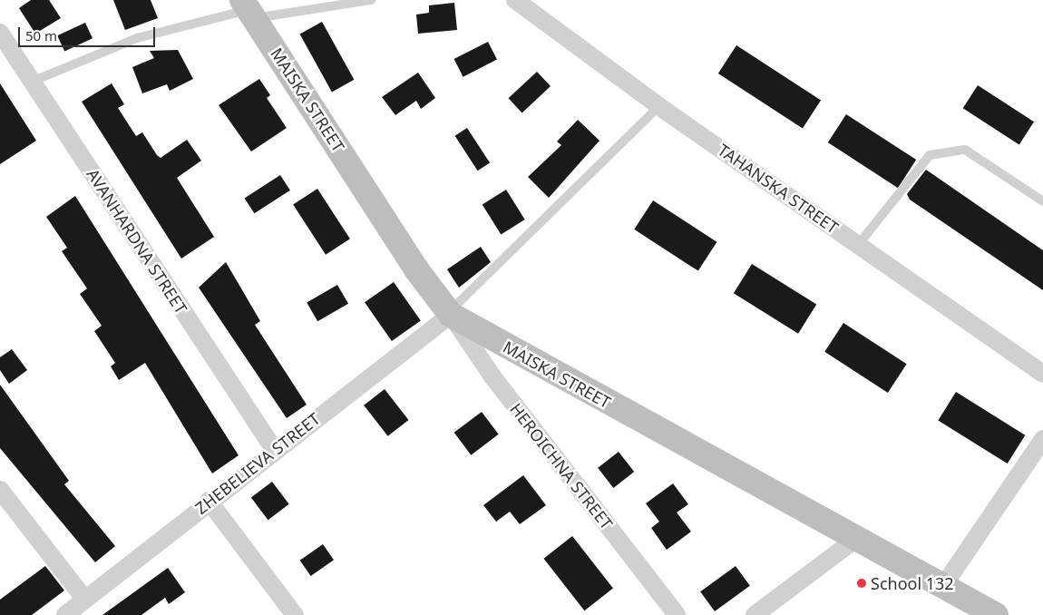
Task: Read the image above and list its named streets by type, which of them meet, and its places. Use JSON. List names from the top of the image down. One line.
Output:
{"streets":{"street":["MAISKA STREET","TAHANSKA STREET","AVANHARDNA STREET","ZHEBELIEVA STREET","HEROICHNA STREET"]},"crossings":[["MAISKA STREET","ZHEBELIEVA STREET"],["MAISKA STREET","HEROICHNA STREET"],["AVANHARDNA STREET","ZHEBELIEVA STREET"],["ZHEBELIEVA STREET","HEROICHNA STREET"]],"places":["School 132"],"scale_bar":"50 m"}
